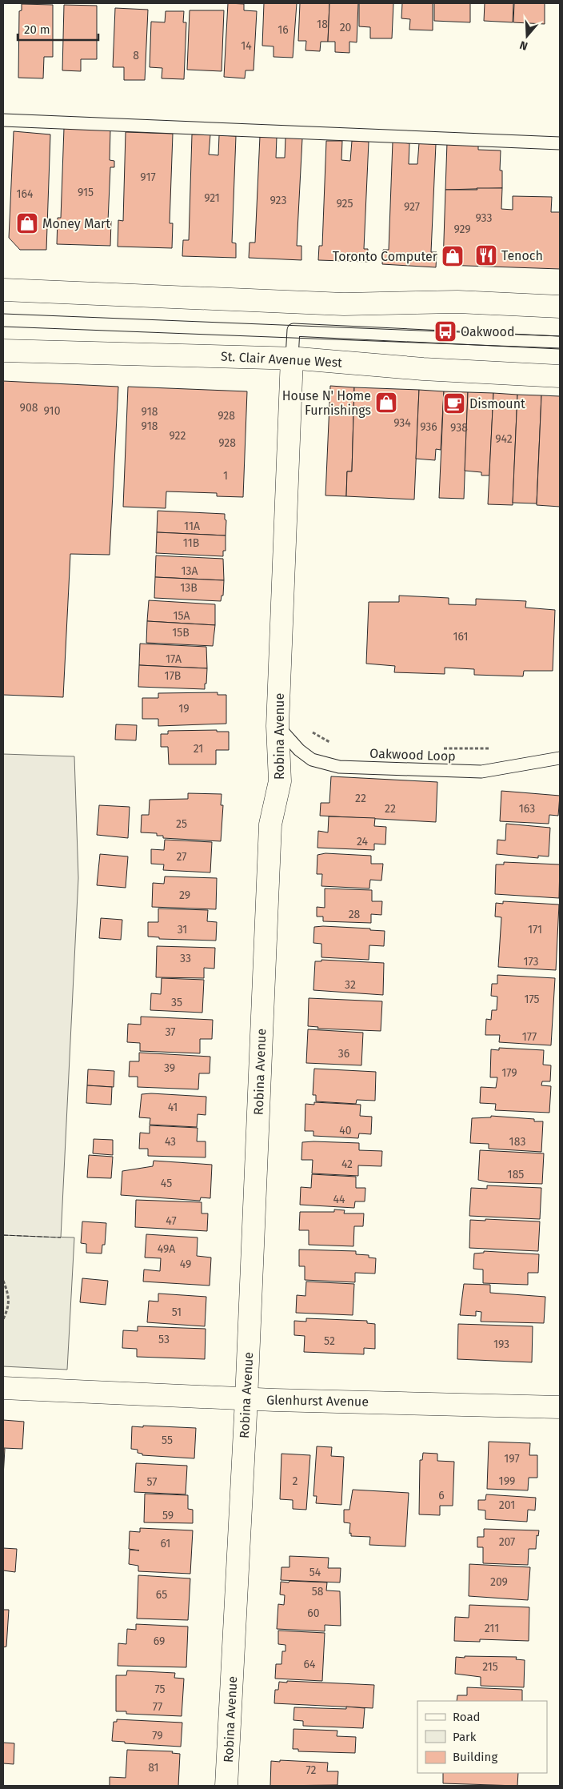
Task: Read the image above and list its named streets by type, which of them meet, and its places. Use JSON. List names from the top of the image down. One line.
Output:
{"streets":{"street":["St. Clair Avenue West","Robina Avenue","Glenhurst Avenue"],"lane":["Oakwood Loop"]},"crossings":[["St. Clair Avenue West","Robina Avenue"],["Robina Avenue","Oakwood Loop"],["Robina Avenue","Glenhurst Avenue"]],"places":{"shop":["Money Mart","Toronto Computer","House N' Home Furnishings"],"restaurant":["Tenoch"],"bus stop":["Oakwood"],"cafe":["Dismount"]},"house_numbers":["18","20","16","14","8","917","915","164","921","923","925","927","933","929","908","910","918","928","934","918","936","938","922","942","928","1","11A","11B","13A","13B","15A","15B","161","17A","17B","19","21","22","22","163","25","24","27","29","28","31","171","33","173","32","175","35","37","177","36","39","179","41","40","43","183","42","185","45","44","47","49A","49","51","53","52","193","55","197","2","199","57","6","201","59","207","61","54","209","58","65","60","211","69","64","215","75","77","79","81","72"],"legend":["Road","Park","Building"],"scale_bar":"20 m","north":"bottom"}
